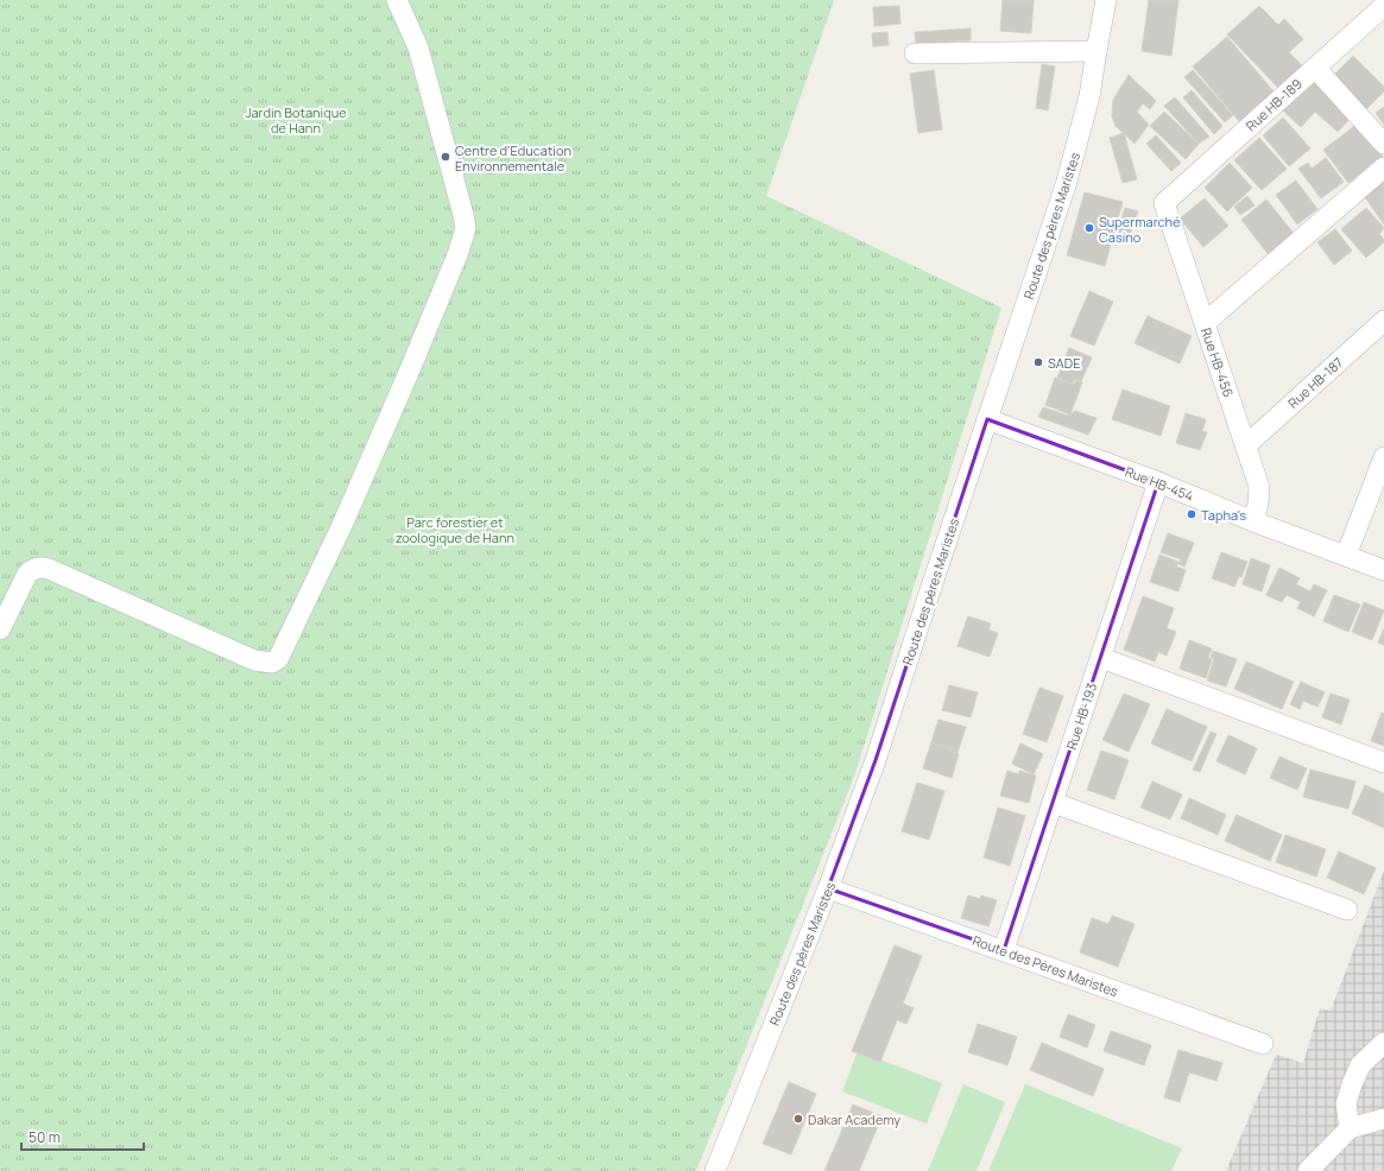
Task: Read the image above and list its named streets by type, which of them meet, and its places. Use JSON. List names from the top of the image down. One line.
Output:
{"streets":{"street":["Rue HB-189","Route des pères Maristes","Rue HB-456","Rue HB-187","Rue HB-454","Rue HB-193","Route des Pères Maristes"]},"crossings":[["Rue HB-189","Rue HB-456"],["Route des pères Maristes","Rue HB-454"],["Route des pères Maristes","Route des Pères Maristes"],["Rue HB-456","Rue HB-187"],["Rue HB-456","Rue HB-454"],["Rue HB-454","Rue HB-193"],["Rue HB-193","Route des Pères Maristes"]],"parks":["Jardin Botanique de Hann","Parc forestier et zoologique de Hann"],"places":["Centre d'Education Environnementale","Supermarché Casino","SADE","Tapha's","Dakar Academy"],"scale_bar":"50 m"}
